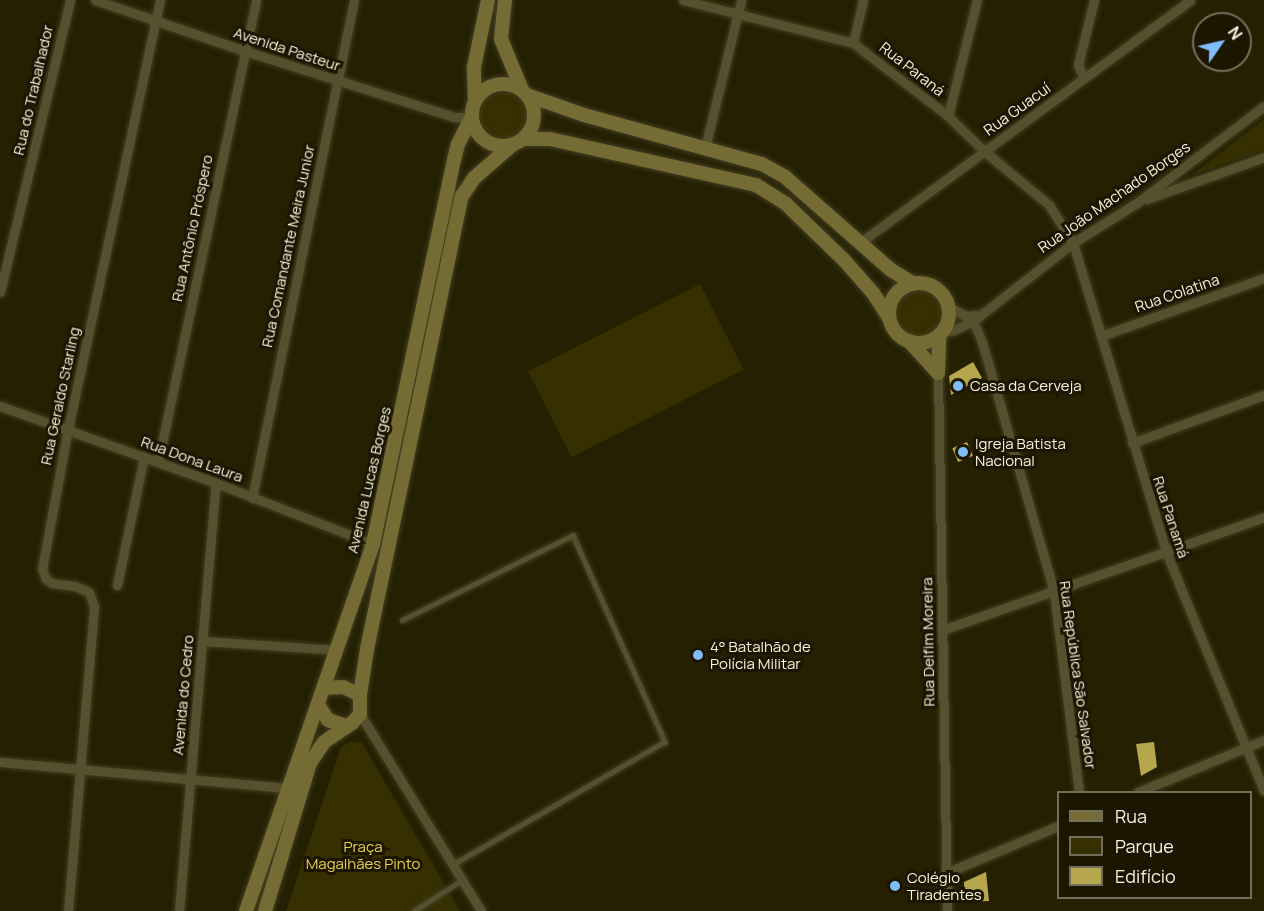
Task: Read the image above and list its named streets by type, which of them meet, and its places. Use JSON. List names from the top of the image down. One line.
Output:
{"streets":{"street":["Avenida Pasteur","Rua Paraná","Rua do Trabalhador","Rua Guacuí","Rua João Machado Borges","Rua Antônio Próspero","Rua Comandante Meira Junior","Rua Colatina","Rua Geraldo Starling","Rua Dona Laura","Avenida Lucas Borges","Rua Panamá","Rua Delfim Moreira","Rua República São Salvador","Avenida do Cedro"]},"crossings":[["Avenida Pasteur","Rua Antônio Próspero"],["Avenida Pasteur","Rua Comandante Meira Junior"],["Avenida Pasteur","Rua Geraldo Starling"],["Avenida Pasteur","Avenida Lucas Borges"],["Rua Paraná","Rua Guacuí"],["Rua Paraná","Rua João Machado Borges"],["Rua Paraná","Rua Panamá"],["Rua João Machado Borges","Rua Panamá"],["Rua João Machado Borges","Rua República São Salvador"],["Rua Antônio Próspero","Rua Dona Laura"],["Rua Comandante Meira Junior","Rua Dona Laura"],["Rua Colatina","Rua Panamá"],["Rua Geraldo Starling","Rua Dona Laura"],["Rua Dona Laura","Avenida Lucas Borges"],["Rua Dona Laura","Avenida do Cedro"]],"parks":["Praça Magalhães Pinto"],"places":["Casa da Cerveja","Igreja Batista Nacional","4° Batalhão de Polícia Militar","Colégio Tiradentes"],"legend":["Rua","Parque","Edifício"],"north":"top right"}
